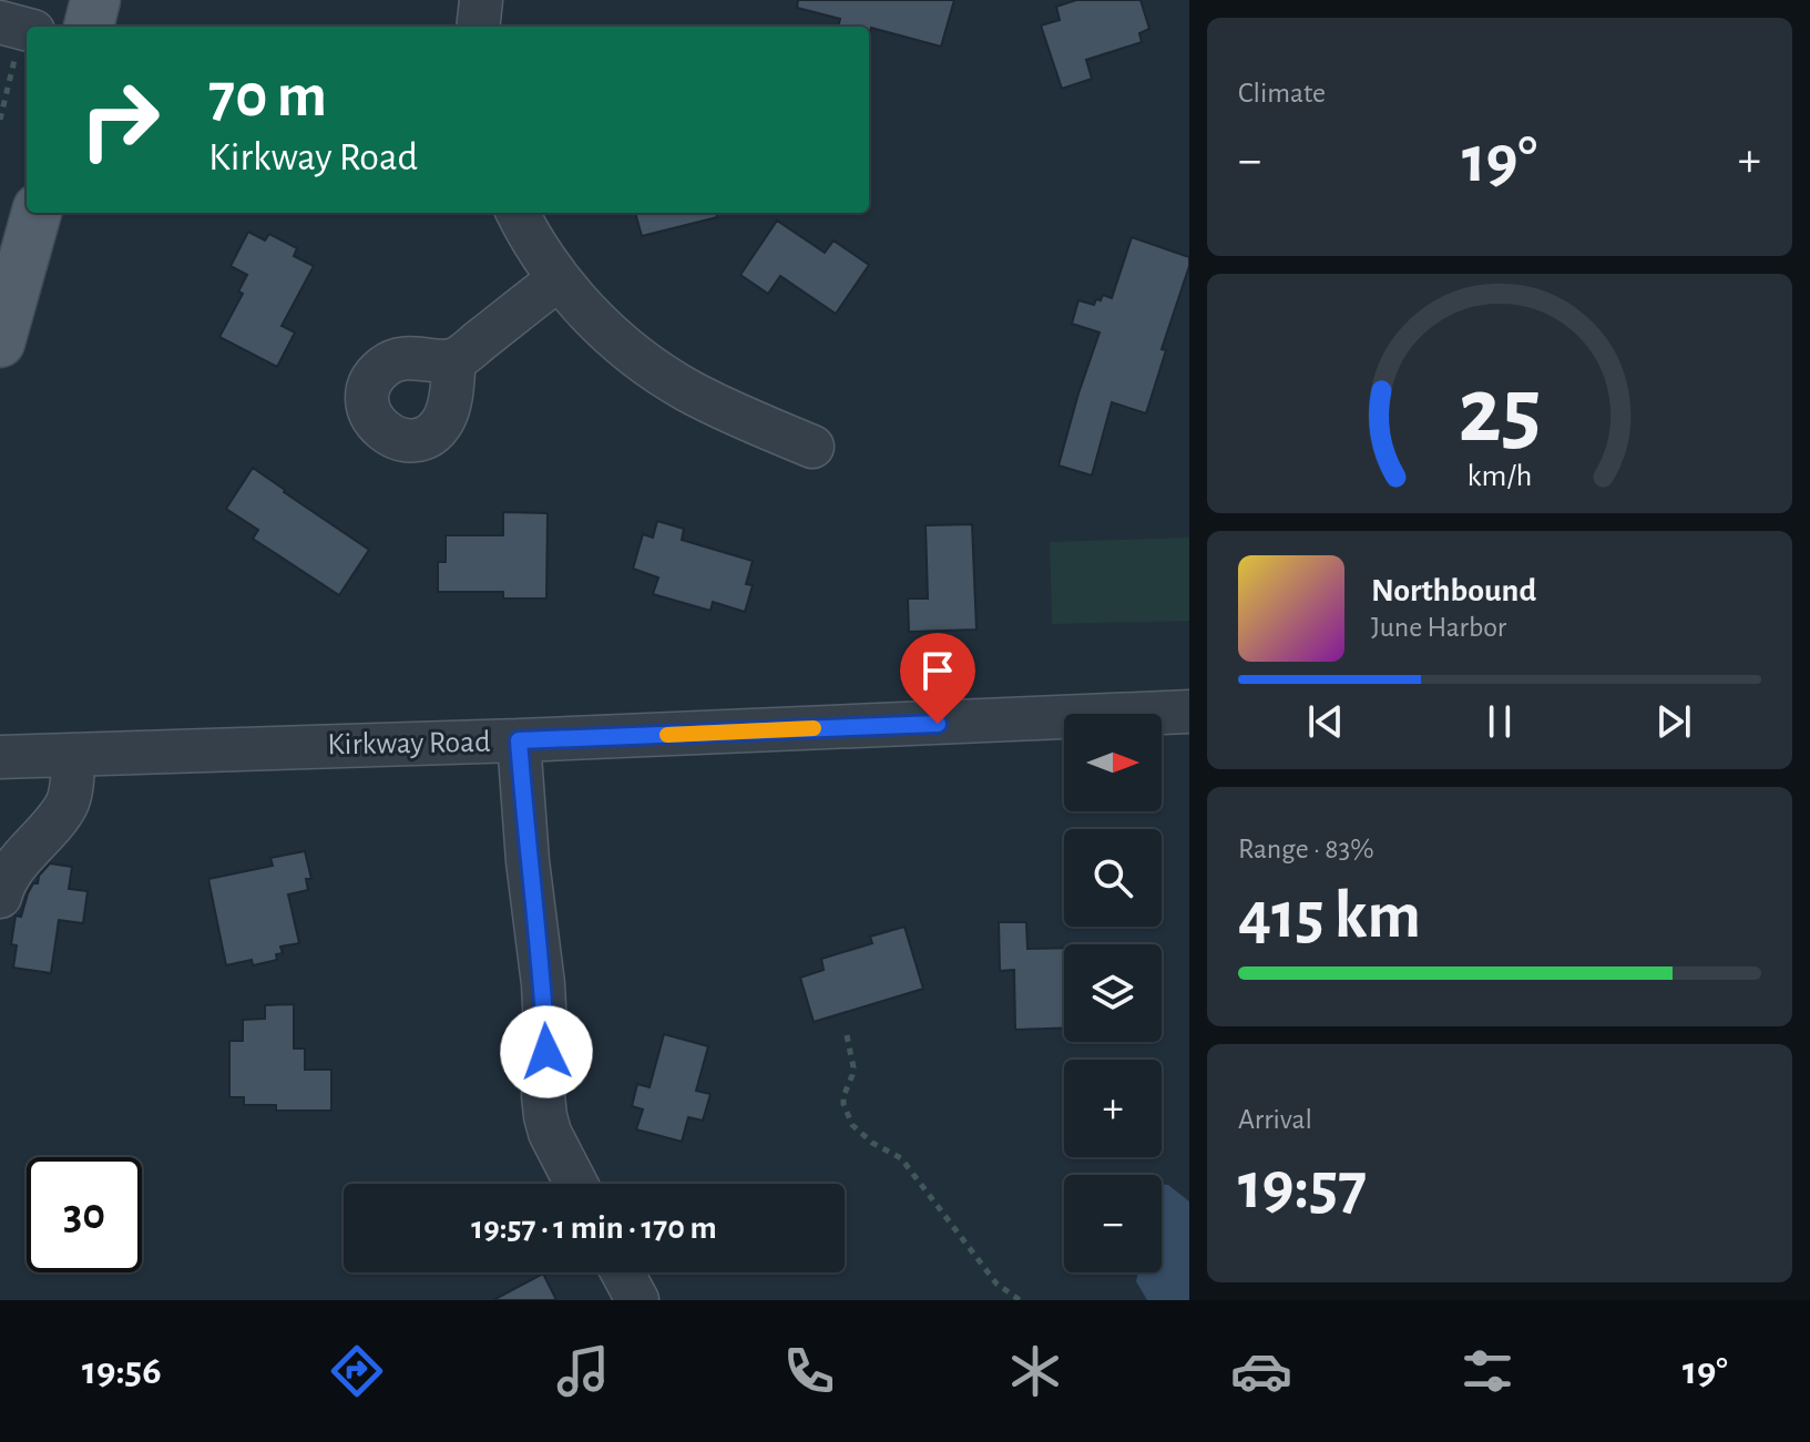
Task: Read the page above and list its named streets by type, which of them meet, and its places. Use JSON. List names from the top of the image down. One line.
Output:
{"streets":{"street":["Kirkway Road"]},"north":"right","page":{"tile":["Climate",["Range · 83%","415 km"],["Arrival","19:57"]],"turn":["70 m","Kirkway Road"],"heat":["−","19°","+"],"song":["Northbound","June Harbor"],"map_buttons":["+","−"],"limit":"30","trip":"19:57 · 1 min · 170 m","tabs":["19:56","19°"],"gauge":["25","km/h"]}}
